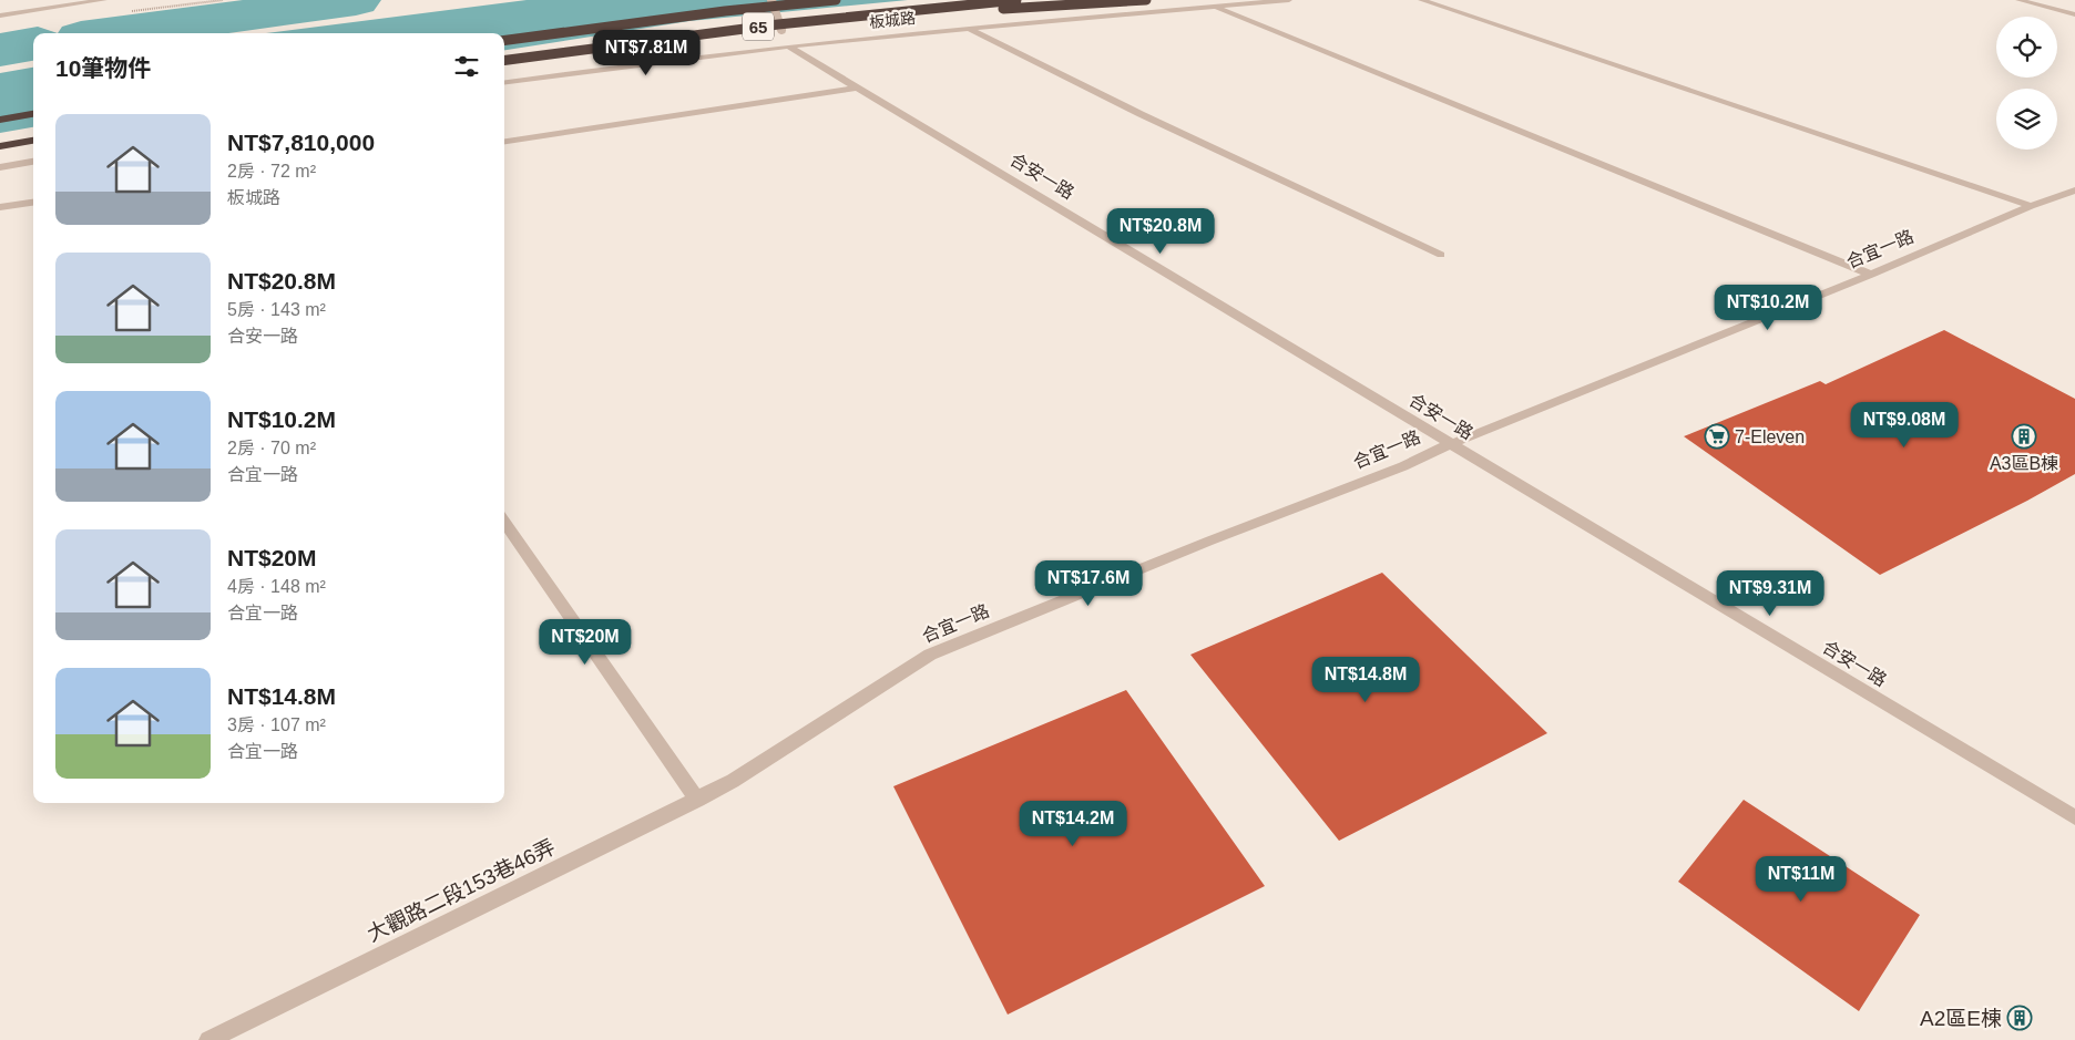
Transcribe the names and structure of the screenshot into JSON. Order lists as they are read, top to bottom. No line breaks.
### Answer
{"streets":{"highway":["65"],"street":["板城路","合安一路","合宜一路","大觀路二段153巷46弄"]},"crossings":[["板城路","合安一路"],["合安一路","合宜一路"],["合宜一路","大觀路二段153巷46弄"]],"places":{"supermarket":["7-Eleven"],"building":["A3區B棟","A2區E棟"]},"page":{"price":["NT$7.81M","NT$20.8M","NT$10.2M","NT$9.08M","NT$17.6M","NT$9.31M","NT$20M","NT$14.8M","NT$14.2M","NT$11M"],"heading":"10筆物件","list":[{"name":"NT$7,810,000","note":"2房 · 72 m² · 板城路"},{"name":"NT$20.8M","note":"5房 · 143 m² · 合安一路"},{"name":"NT$10.2M","note":"2房 · 70 m² · 合宜一路"},{"name":"NT$20M","note":"4房 · 148 m² · 合宜一路"},{"name":"NT$14.8M","note":"3房 · 107 m² · 合宜一路"}]}}
